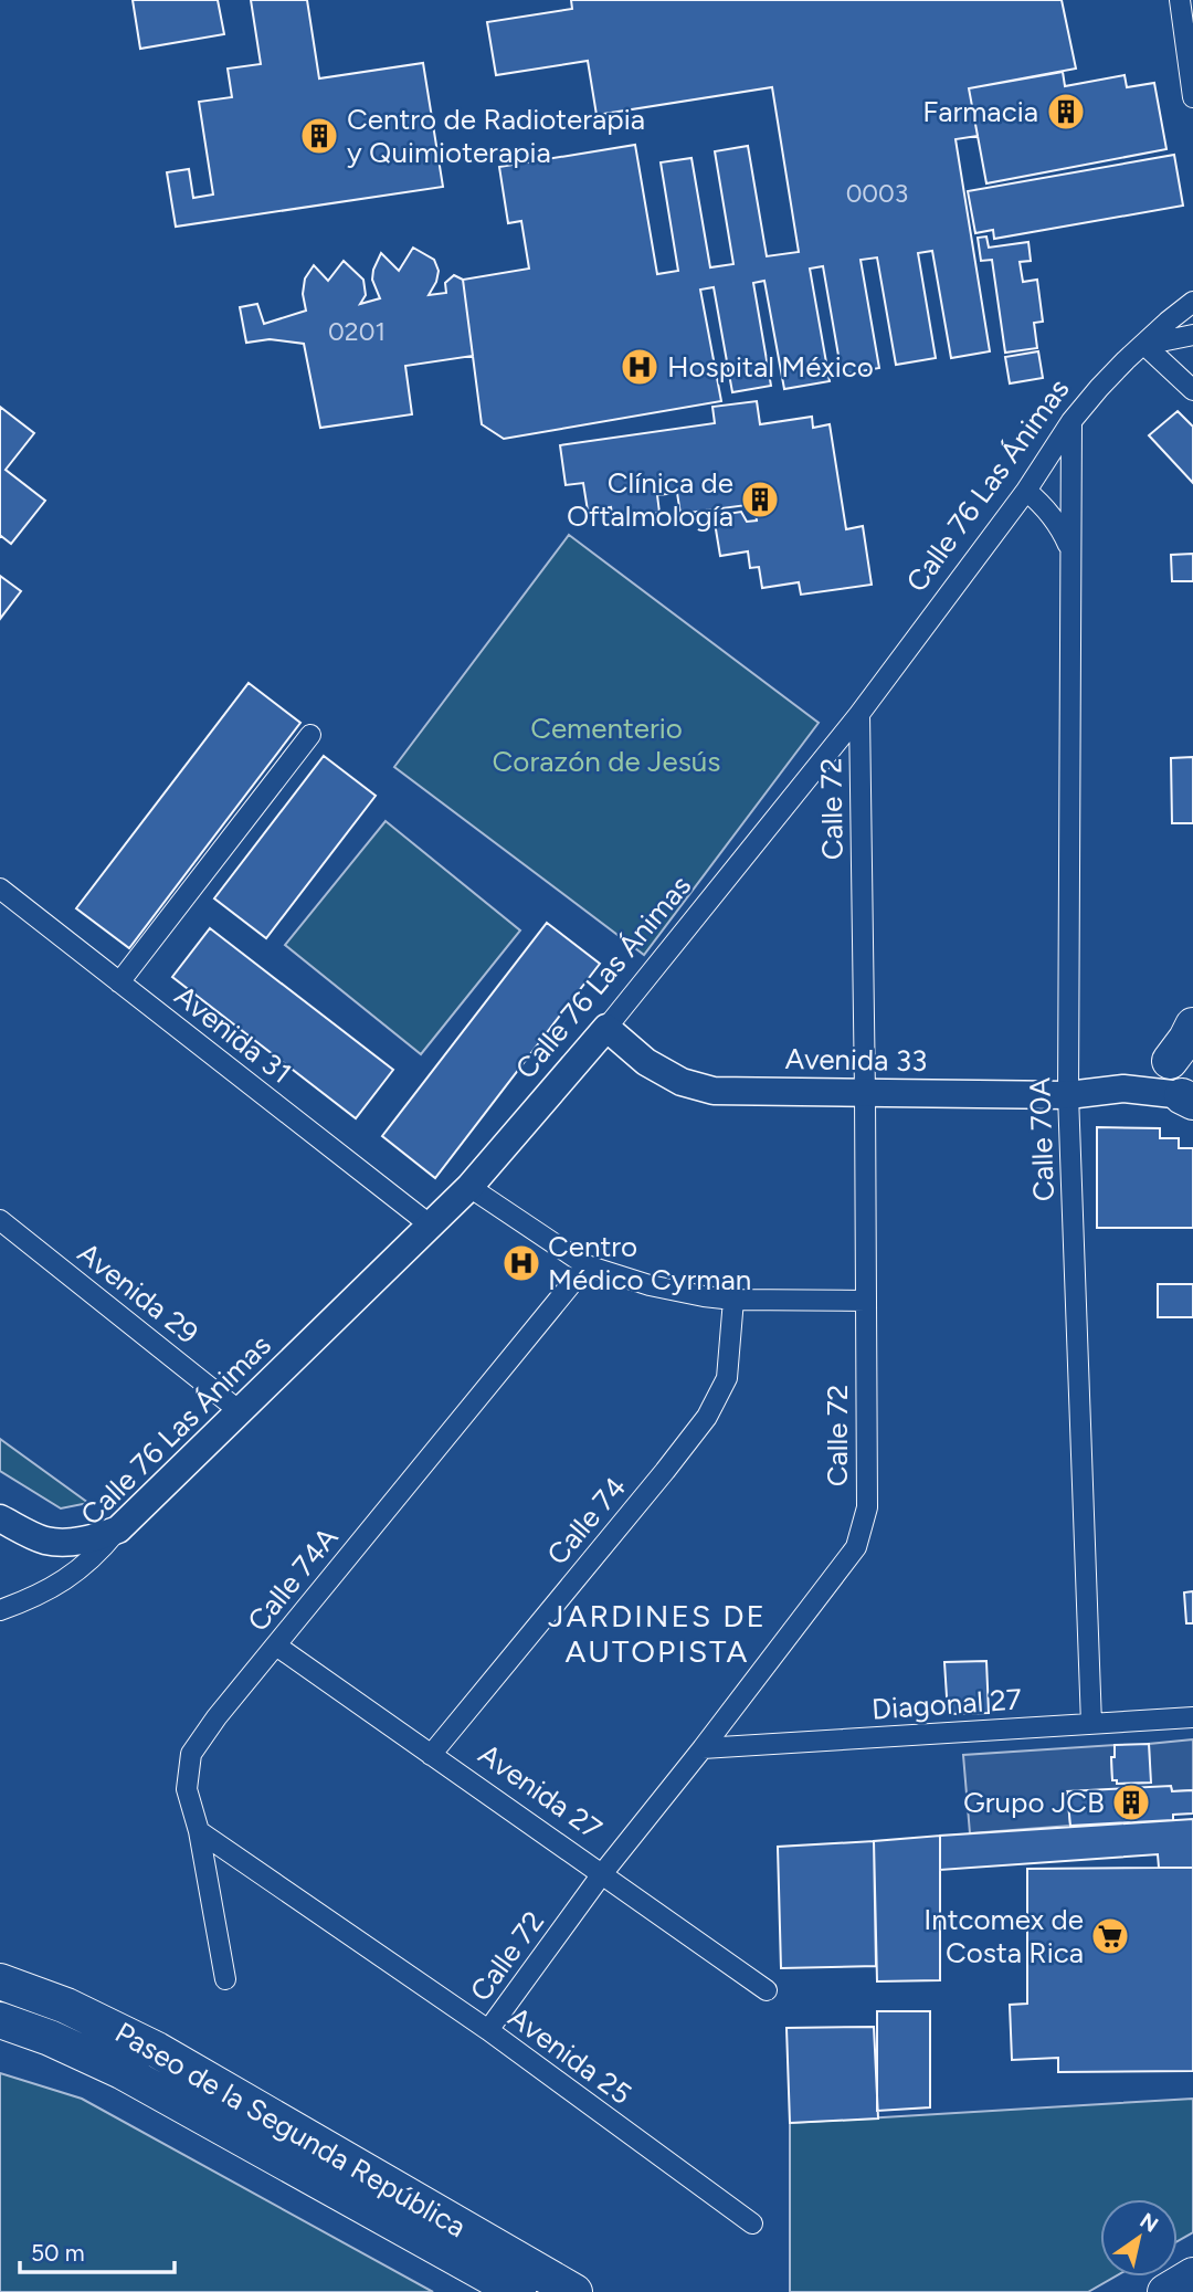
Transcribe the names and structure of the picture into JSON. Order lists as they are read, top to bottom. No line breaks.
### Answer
{"streets":{"highway":["Paseo de la Segunda República"],"street":["Calle 76 Las Ánimas","Calle 72","Avenida 31","Avenida 33","Calle 70A","Avenida 29","Calle 74","Calle 74A","Diagonal 27","Avenida 27","Avenida 25"]},"crossings":[["Calle 76 Las Ánimas","Calle 72"],["Calle 76 Las Ánimas","Avenida 31"],["Calle 76 Las Ánimas","Avenida 33"],["Calle 76 Las Ánimas","Calle 70A"],["Calle 76 Las Ánimas","Avenida 29"],["Calle 72","Avenida 33"],["Calle 72","Diagonal 27"],["Calle 72","Avenida 27"],["Calle 72","Avenida 25"],["Avenida 33","Calle 70A"],["Calle 70A","Diagonal 27"],["Calle 74","Avenida 27"],["Calle 74A","Avenida 27"],["Calle 74A","Avenida 25"]],"districts":["JARDINES DE AUTOPISTA"],"parks":["Cementerio Corazón de Jesús"],"places":{"building":["Farmacia","Centro de Radioterapia y Quimioterapia","Clínica de Oftalmología","Grupo JCB"],"hospital":["Hospital México","Centro Médico Cyrman"],"supermarket":["Intcomex de Costa Rica"]},"house_numbers":["0003","0201"],"scale_bar":"50 m","north":"top right"}
